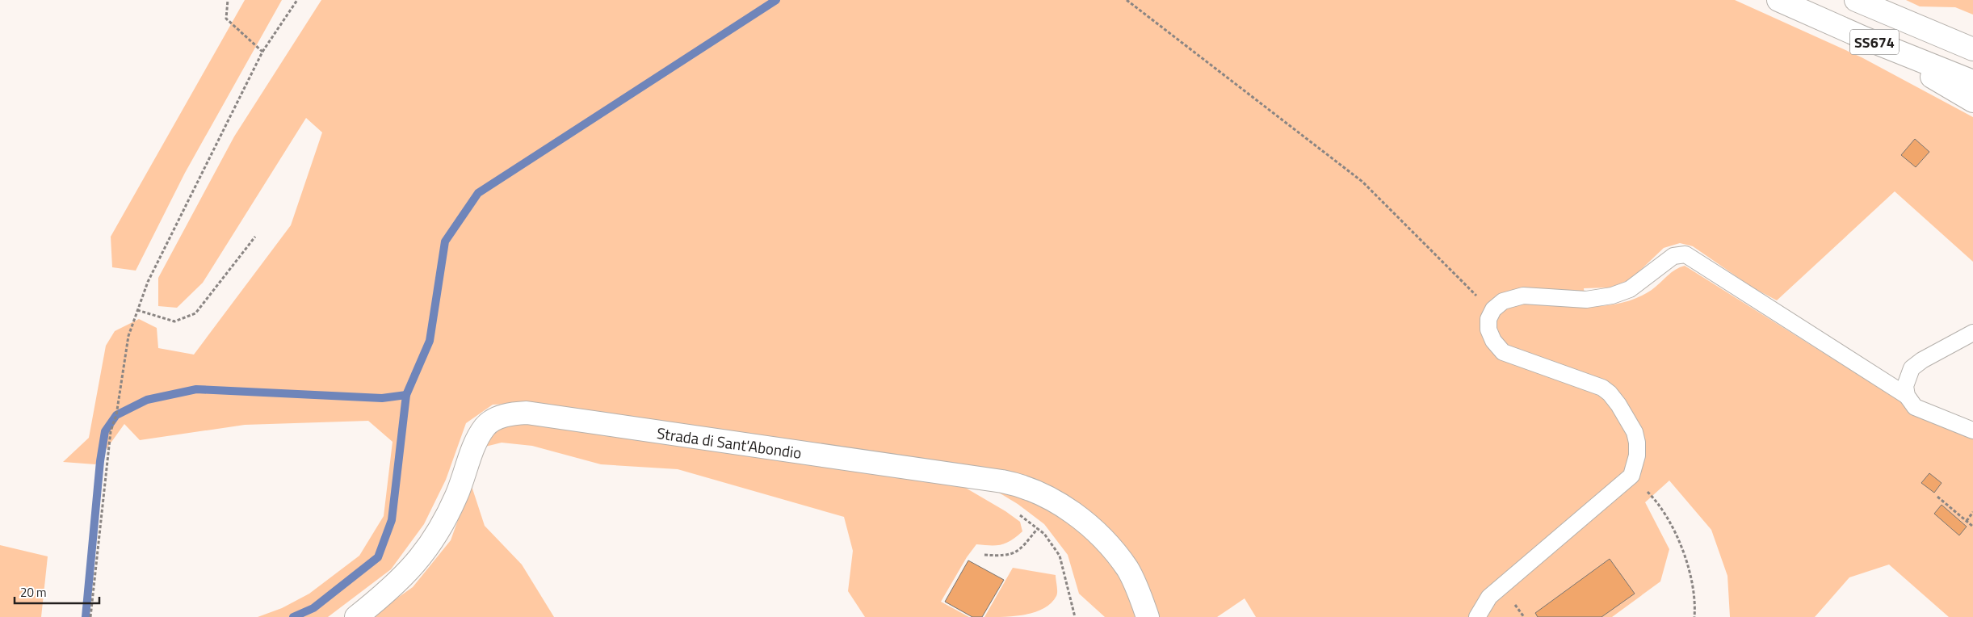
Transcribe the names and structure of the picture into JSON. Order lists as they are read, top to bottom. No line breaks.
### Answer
{"streets":{"main road":["SS674","Strada di Sant'Abondio"]},"scale_bar":"20 m"}
